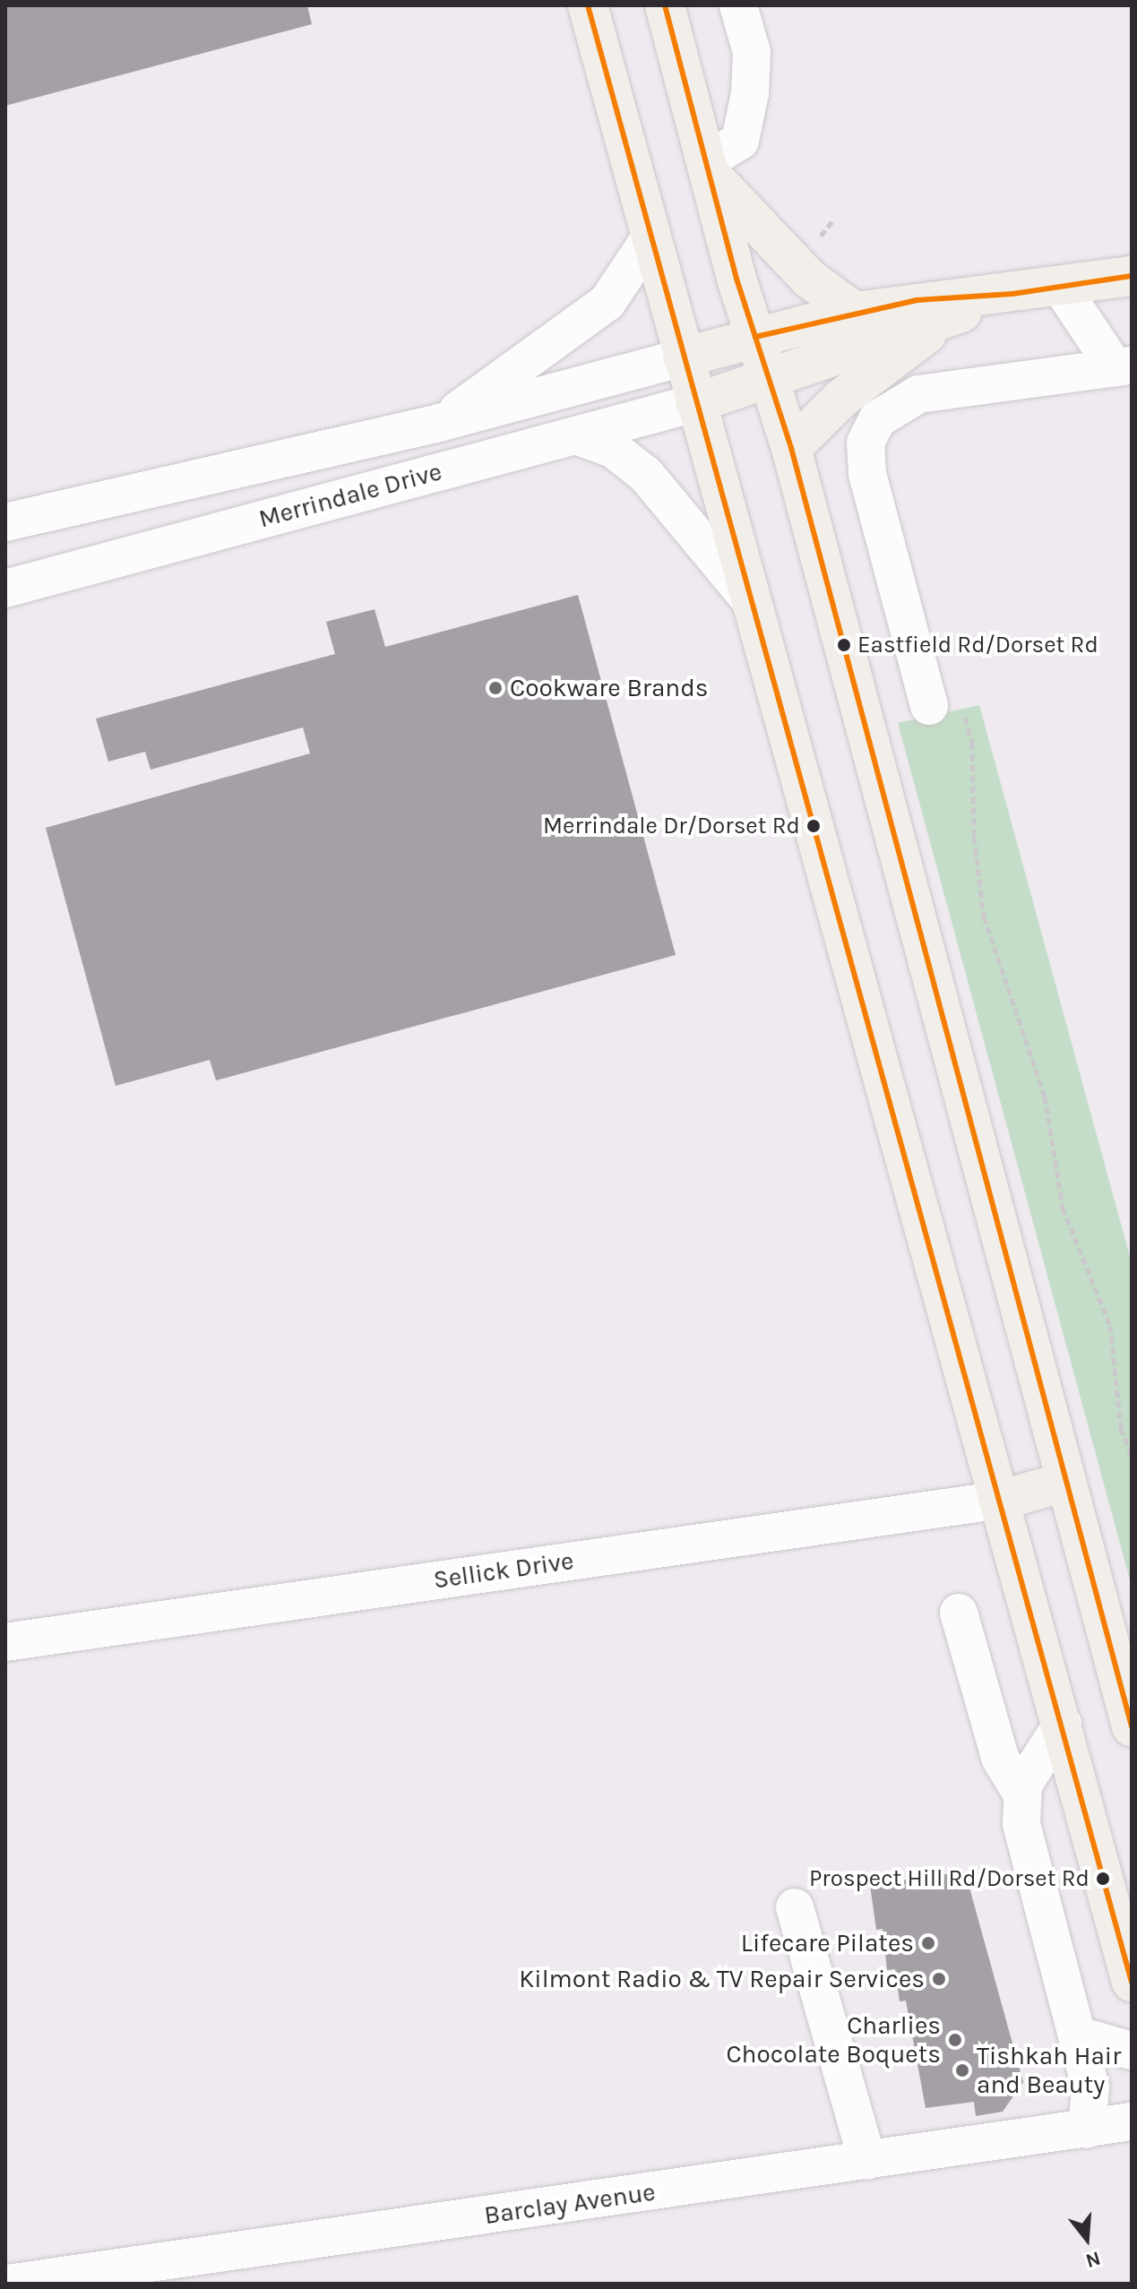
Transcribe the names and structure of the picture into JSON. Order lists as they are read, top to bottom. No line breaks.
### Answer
{"streets":{"street":["Merrindale Drive","Sellick Drive","Barclay Avenue"]},"places":["Eastfield Rd/Dorset Rd","Cookware Brands","Merrindale Dr/Dorset Rd","Prospect Hill Rd/Dorset Rd","Lifecare Pilates","Kilmont Radio & TV Repair Services","Charlies Chocolate Boquets","Tishkah Hair and Beauty"],"north":"bottom"}
